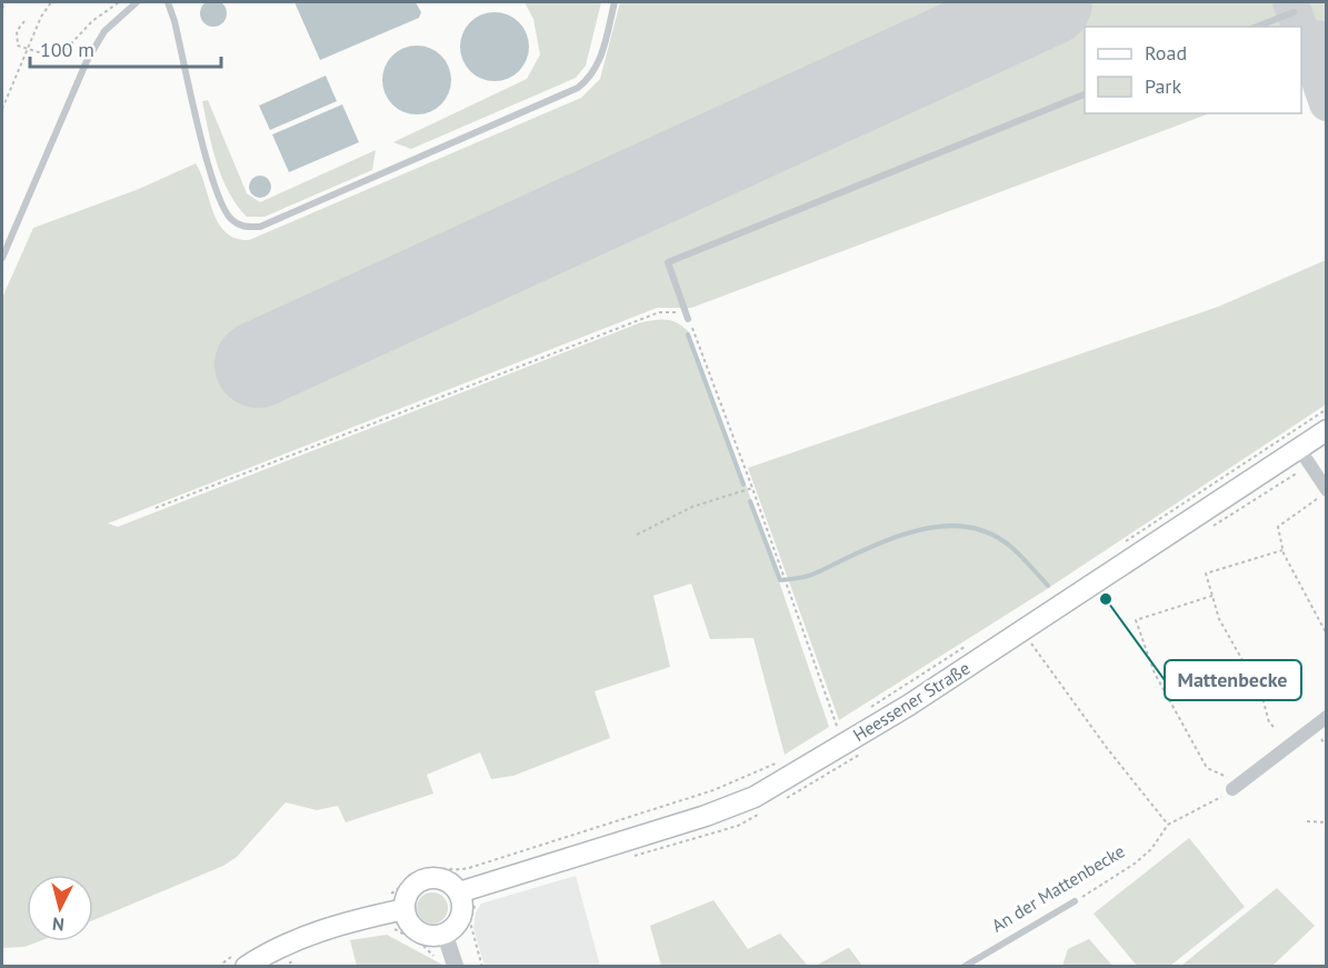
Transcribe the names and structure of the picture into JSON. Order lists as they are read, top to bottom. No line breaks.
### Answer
{"streets":{"main road":["Heessener Straße"],"lane":["An der Mattenbecke"]},"places":["Mattenbecke"],"legend":["Road","Park"],"scale_bar":"100 m","north":"bottom"}
